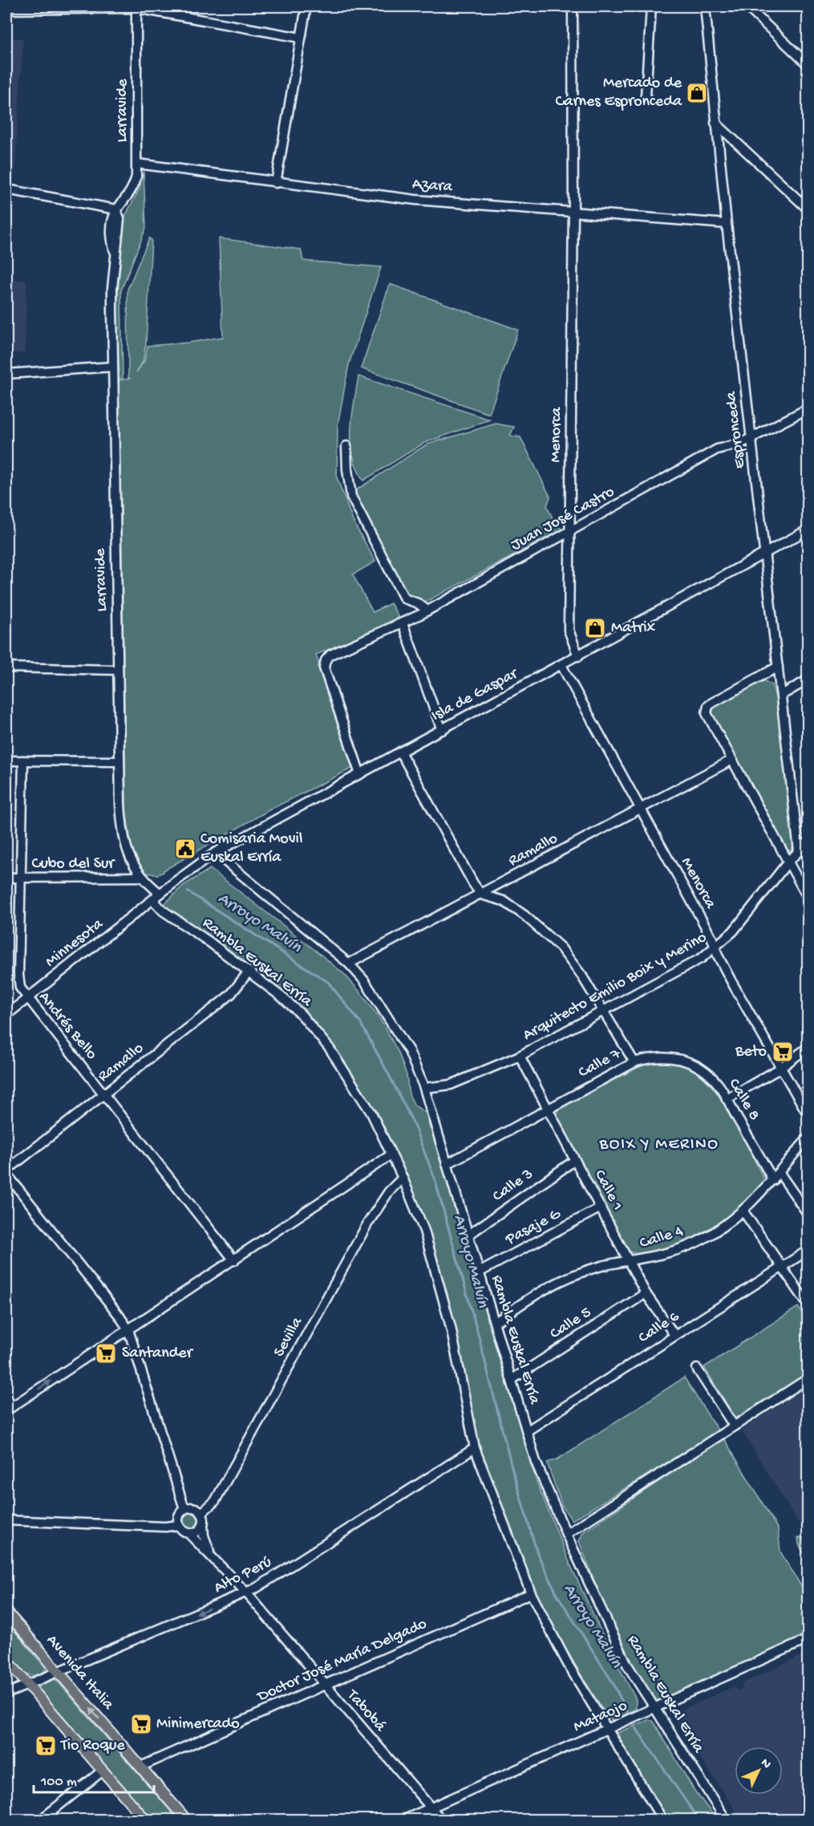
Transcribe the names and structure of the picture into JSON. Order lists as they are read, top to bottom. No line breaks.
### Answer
{"streets":{"main road":["Avenida Italia"],"street":["Larravide","Azara","Espronceda","Menorca","Juan José Castro","Isla de Gaspar","Ramallo","Cubo del Sur","Minnesota","Rambla Euskal Erría","Arquitecto Emilio Boix y Merino","Andrés Bello","Calle 7","Calle 8","Calle 3","Calle 1","Pasaje G","Calle 4","Calle 5","Calle 6","Sevilla","Alto Perú","Doctor José María Delgado","Tabobá","Mataojo"]},"crossings":[["Larravide","Azara"],["Larravide","Isla de Gaspar"],["Larravide","Cubo del Sur"],["Larravide","Minnesota"],["Larravide","Rambla Euskal Erría"],["Azara","Espronceda"],["Azara","Menorca"],["Espronceda","Juan José Castro"],["Espronceda","Isla de Gaspar"],["Espronceda","Arquitecto Emilio Boix y Merino"],["Menorca","Juan José Castro"],["Menorca","Isla de Gaspar"],["Menorca","Ramallo"],["Menorca","Arquitecto Emilio Boix y Merino"],["Juan José Castro","Isla de Gaspar"],["Isla de Gaspar","Minnesota"],["Isla de Gaspar","Rambla Euskal Erría"],["Ramallo","Rambla Euskal Erría"],["Ramallo","Andrés Bello"],["Cubo del Sur","Andrés Bello"],["Minnesota","Rambla Euskal Erría"],["Minnesota","Andrés Bello"],["Rambla Euskal Erría","Arquitecto Emilio Boix y Merino"],["Rambla Euskal Erría","Calle 7"],["Rambla Euskal Erría","Calle 3"],["Rambla Euskal Erría","Pasaje G"],["Rambla Euskal Erría","Calle 4"],["Rambla Euskal Erría","Calle 5"],["Rambla Euskal Erría","Calle 6"],["Rambla Euskal Erría","Sevilla"],["Rambla Euskal Erría","Alto Perú"],["Rambla Euskal Erría","Doctor José María Delgado"],["Rambla Euskal Erría","Mataojo"],["Arquitecto Emilio Boix y Merino","Calle 1"],["Calle 7","Calle 8"],["Calle 7","Calle 1"],["Calle 8","Calle 4"],["Calle 3","Calle 1"],["Calle 1","Pasaje G"],["Calle 1","Calle 4"],["Calle 1","Calle 5"],["Calle 1","Calle 6"],["Sevilla","Tabobá"],["Alto Perú","Avenida Italia"],["Alto Perú","Tabobá"],["Doctor José María Delgado","Avenida Italia"],["Doctor José María Delgado","Tabobá"],["Tabobá","Mataojo"]],"one_way":["Alto Perú"],"districts":["BOIX Y MERINO"],"water":["Arroyo Malvín"],"places":{"shop":["Mercado de Carnes Espronceda","Matrix"],"public building":["Comisaria Movil Euskal Erría"],"supermarket":["Beto","Santander","Minimercado","Tio Roque"]},"scale_bar":"100 m","north":"top right"}
